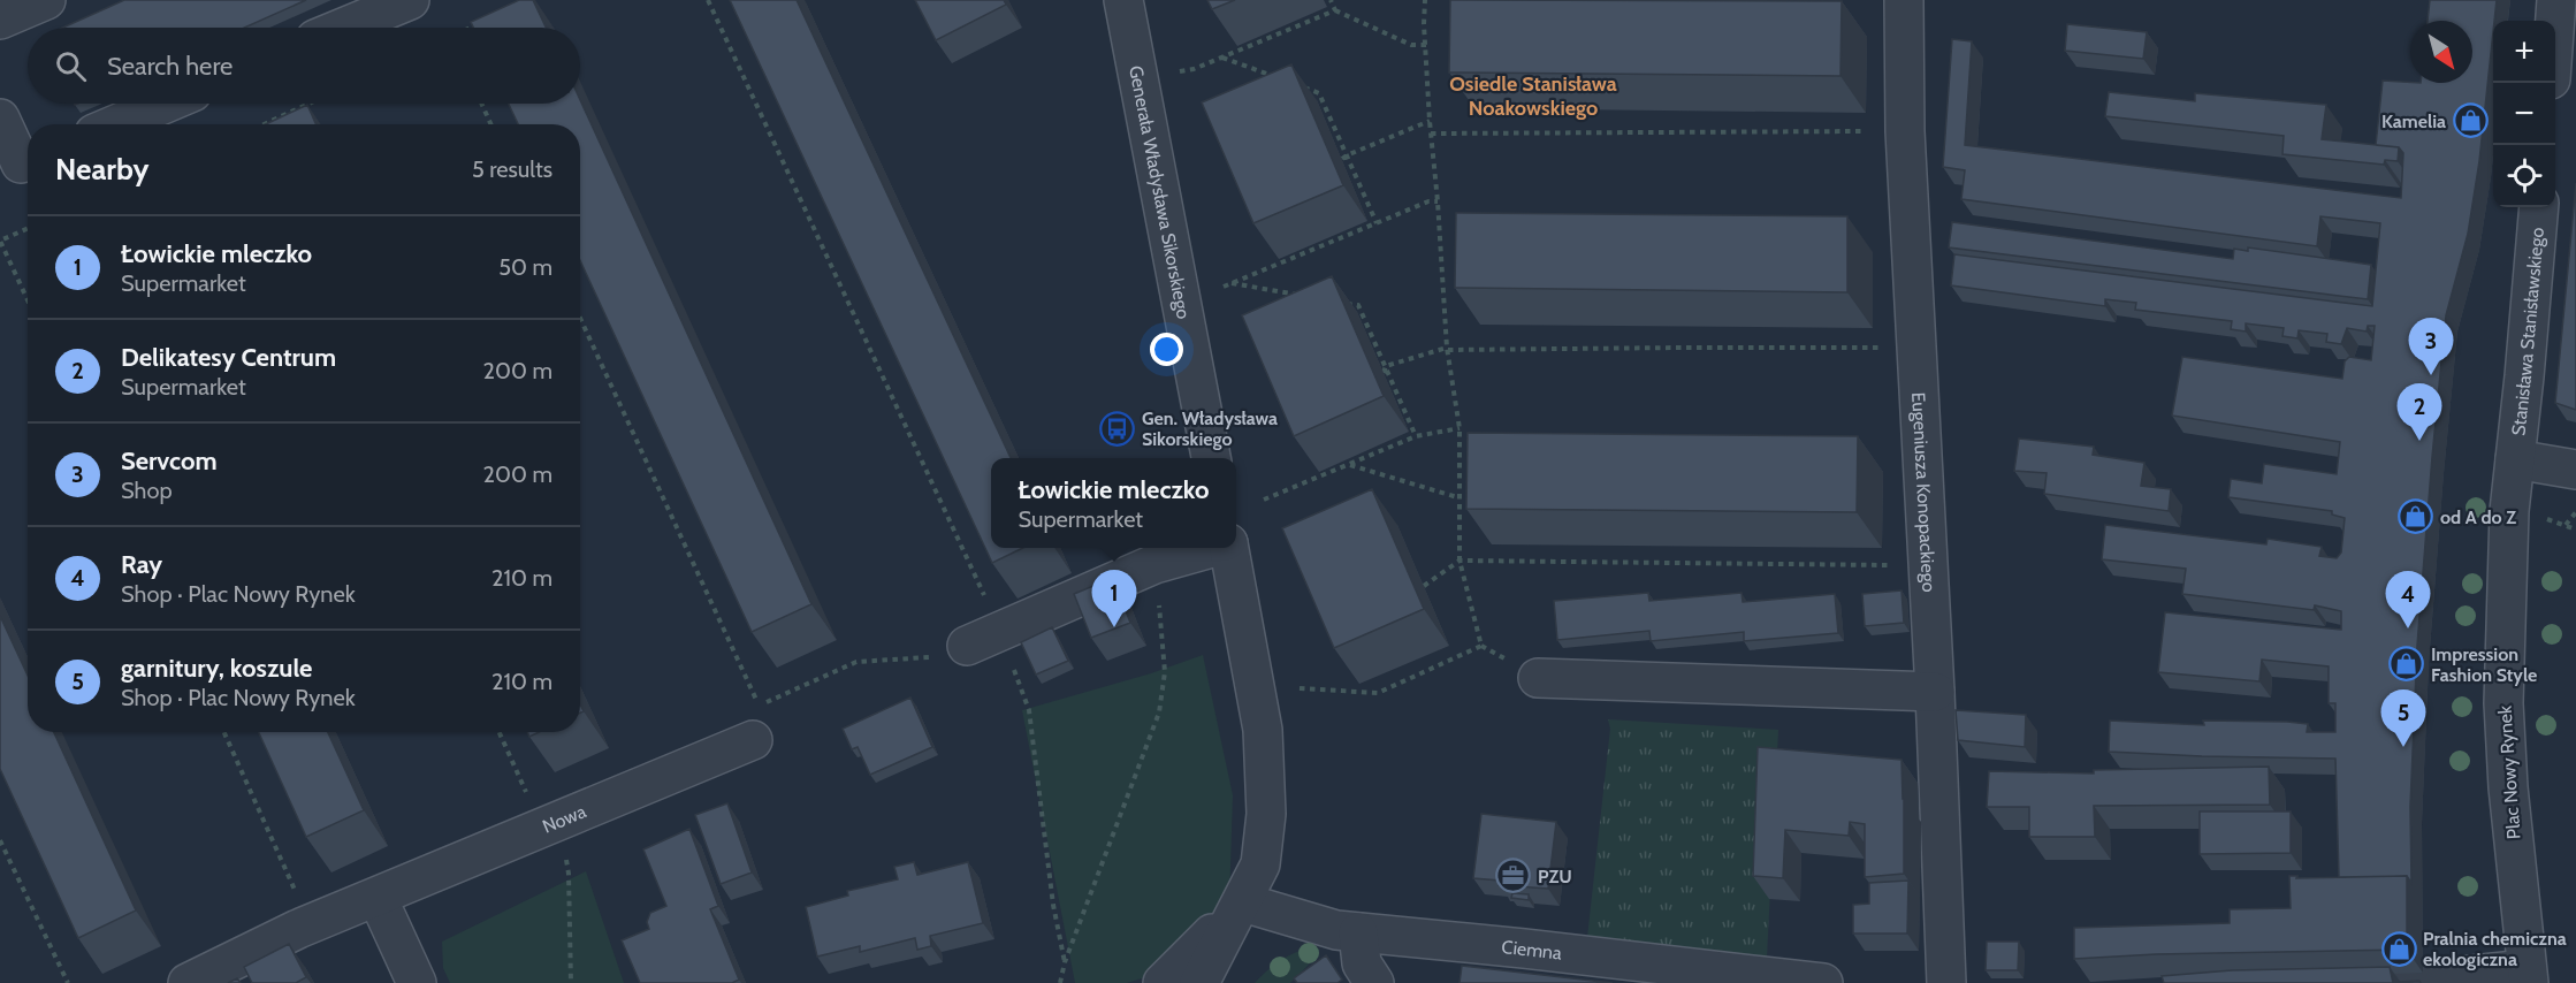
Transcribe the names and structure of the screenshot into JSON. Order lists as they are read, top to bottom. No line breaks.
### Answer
{"streets":{"street":["Generała Władysława Sikorskiego","Stanisława Stanisławskiego","Eugeniusza Konopackiego","Plac Nowy Rynek","Nowa","Ciemna"]},"crossings":[["Stanisława Stanisławskiego","Plac Nowy Rynek"]],"districts":["Osiedle Stanisława Noakowskiego"],"places":{"shop":["Kamelia","od A do Z","Impression Fashion Style","Pralnia chemiczna ekologiczna"],"bus stop":["Gen. Władysława Sikorskiego"],"office":["PZU"]},"north":"bottom right","page":{"map_buttons":["+","−"],"search":"Search here","heading":["Nearby","5 results"],"list":[{"mark":"1","name":"Łowickie mleczko","note":"Supermarket","value":"50 m"},{"mark":"2","name":"Delikatesy Centrum","note":"Supermarket","value":"200 m"},{"mark":"3","name":"Servcom","note":"Shop","value":"200 m"},{"mark":"4","name":"Ray","note":"Shop · Plac Nowy Rynek","value":"210 m"},{"mark":"5","name":"garnitury, koszule","note":"Shop · Plac Nowy Rynek","value":"210 m"}],"pins":["3","2","1","4","5"],"popup":["Łowickie mleczko","Supermarket"]}}
